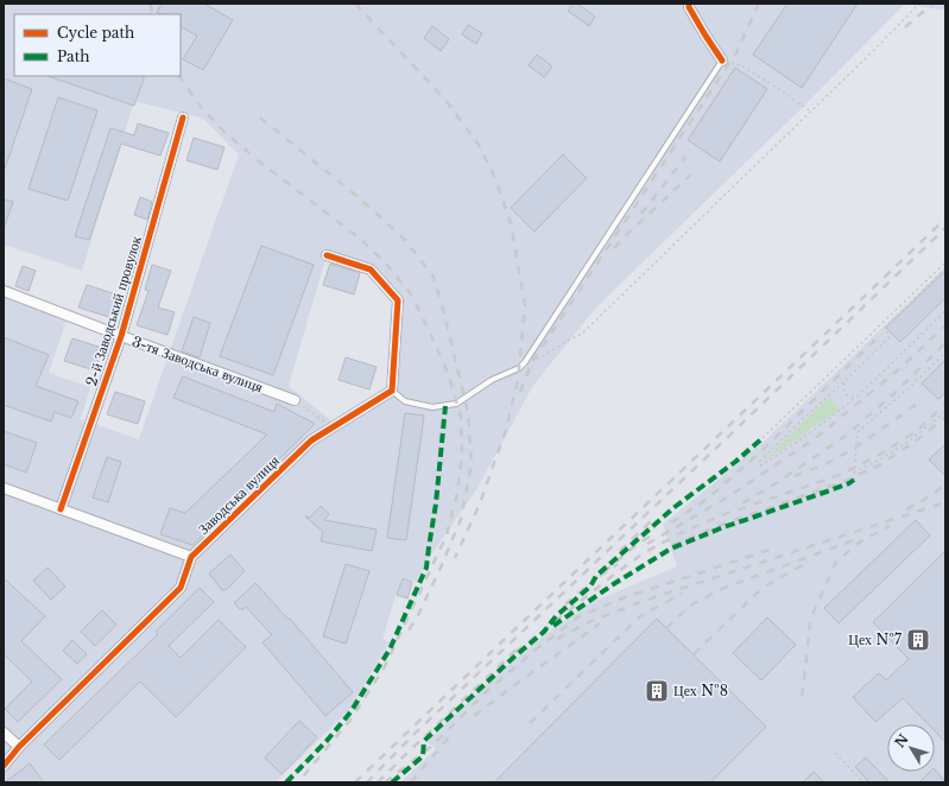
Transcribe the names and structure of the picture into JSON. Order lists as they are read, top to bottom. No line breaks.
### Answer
{"streets":{"street":["2-й Заводський провулок","3-тя Заводська вулиця","Заводська вулиця"]},"crossings":[["2-й Заводський провулок","3-тя Заводська вулиця"]],"places":{"building":["Цех №7","Цех №8"]},"legend":["Cycle path","Path"],"north":"top left"}
